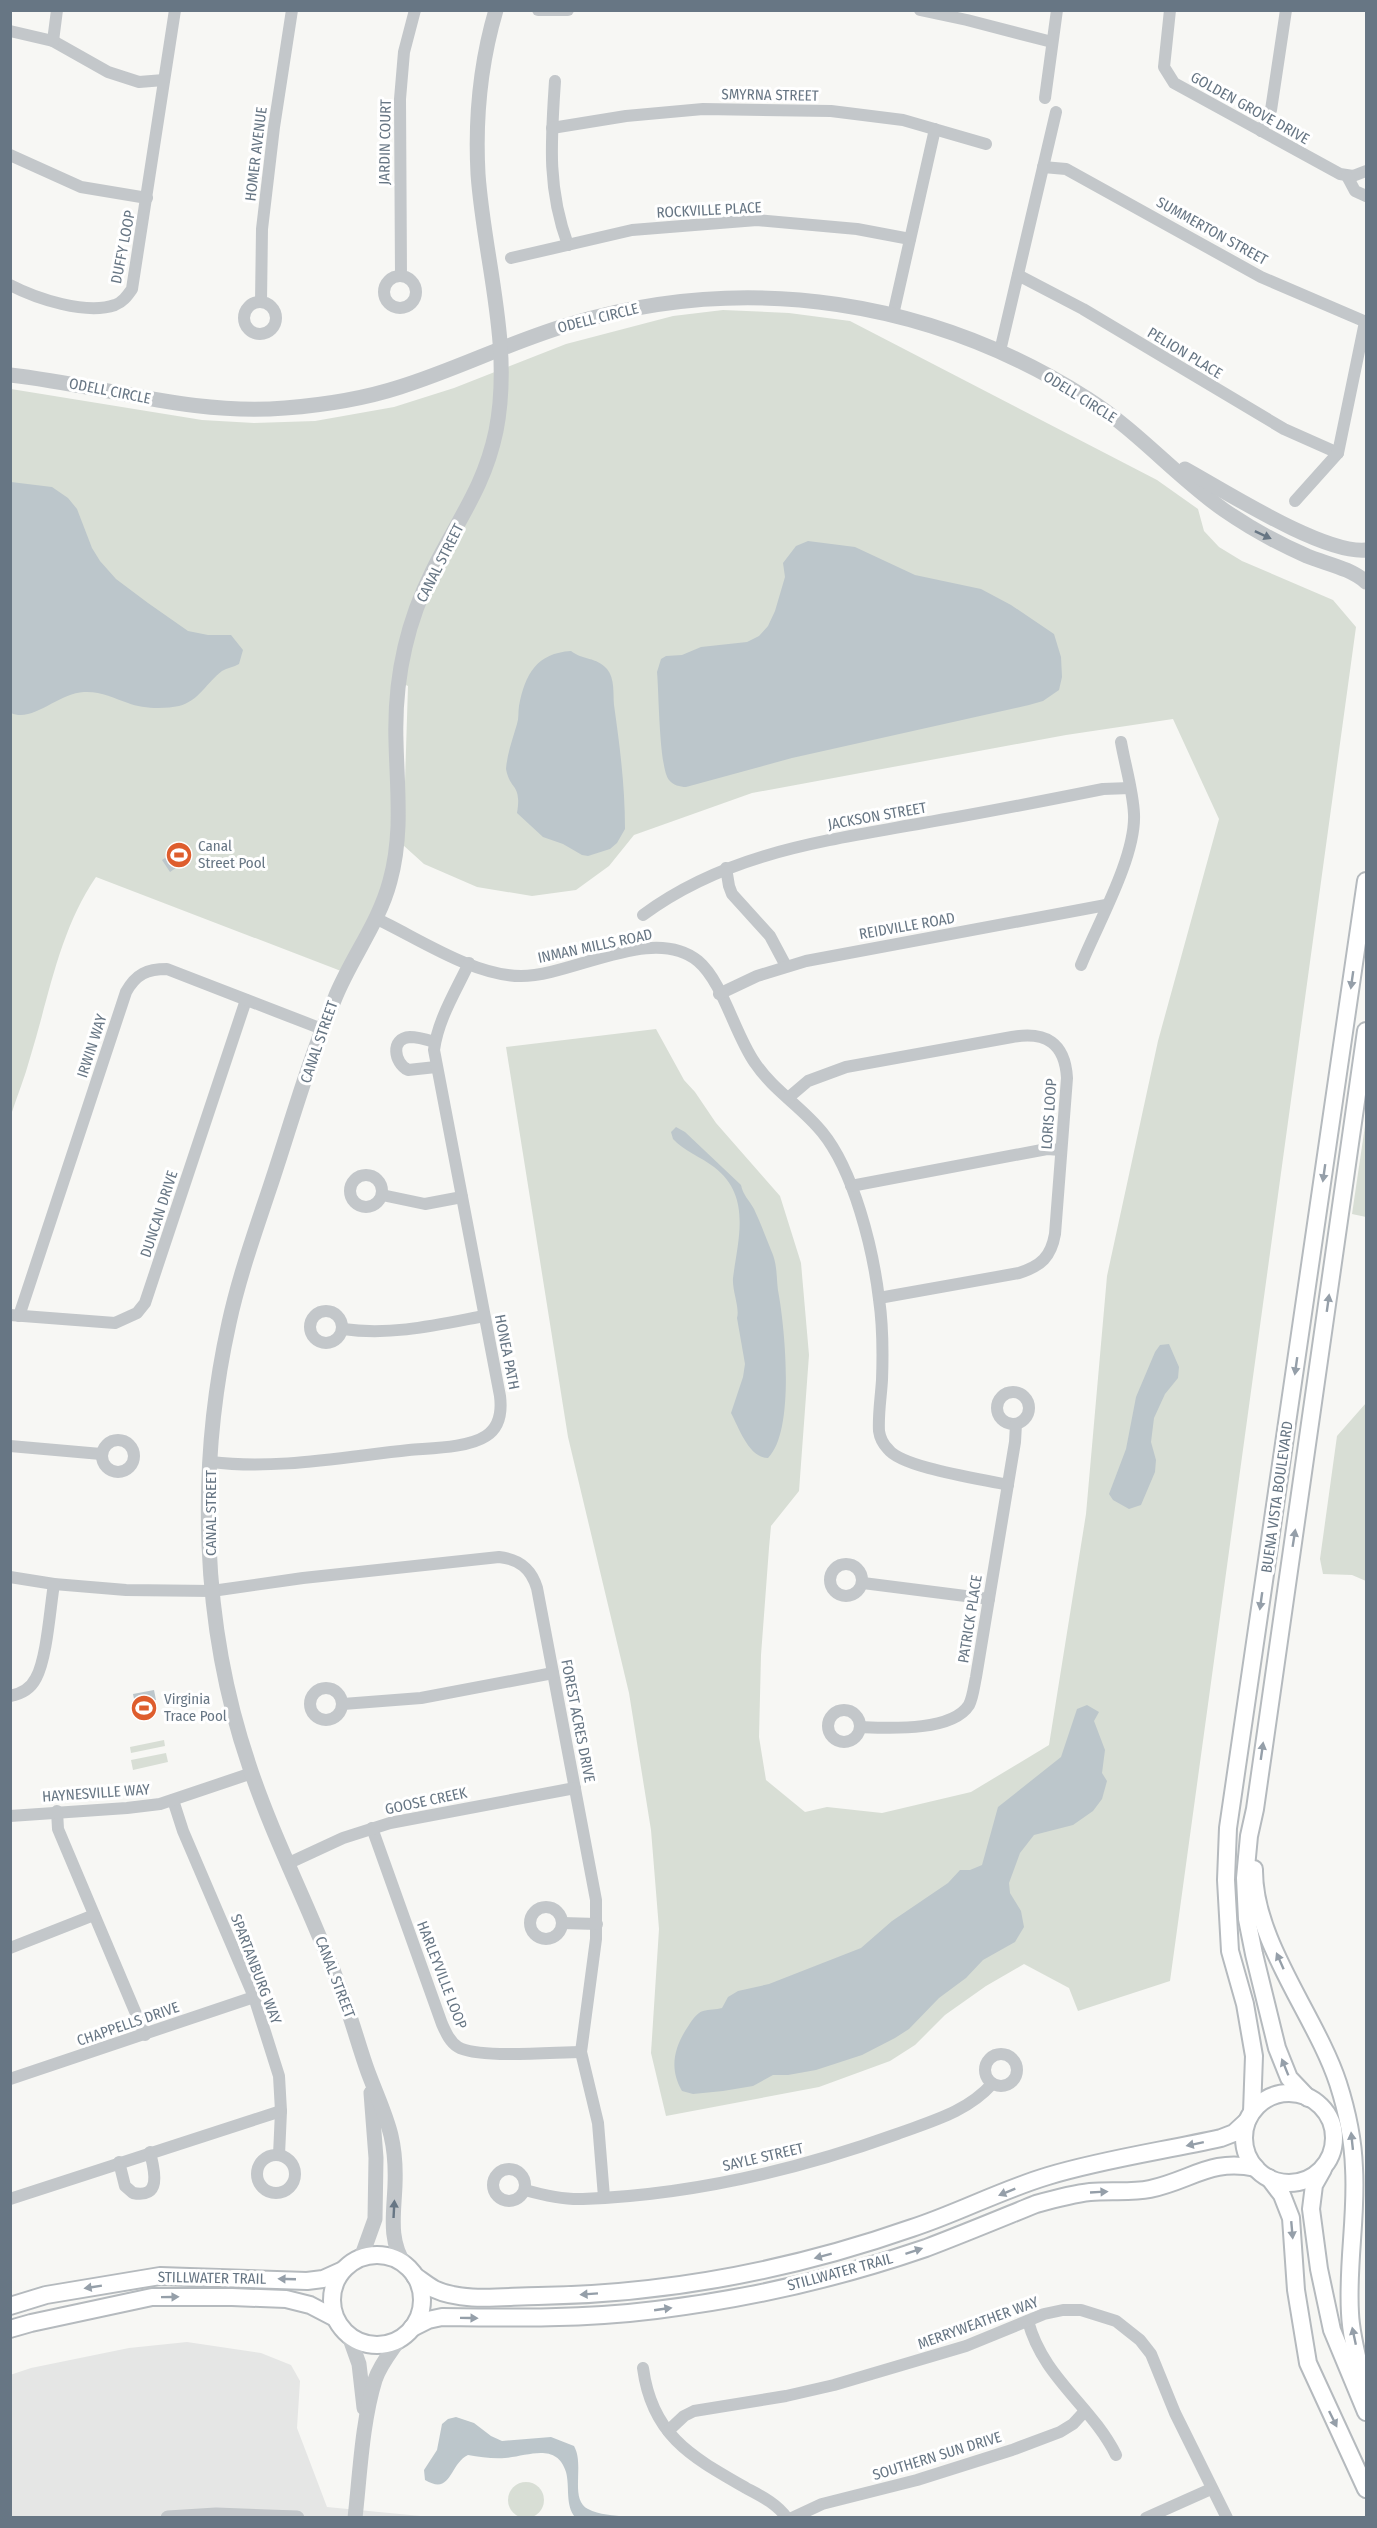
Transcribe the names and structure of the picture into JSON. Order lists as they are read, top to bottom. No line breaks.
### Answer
{"streets":{"main road":["BUENA VISTA BOULEVARD","STILLWATER TRAIL"],"street":["SMYRNA STREET","GOLDEN GROVE DRIVE","JARDIN COURT","HOMER AVENUE","ROCKVILLE PLACE","SUMMERTON STREET","DUFFY LOOP","ODELL CIRCLE","PELION PLACE","CANAL STREET","JACKSON STREET","REIDVILLE ROAD","INMAN MILLS ROAD","IRWIN WAY","LORIS LOOP","DUNCAN DRIVE","HONEA PATH","PATRICK PLACE","FOREST ACRES DRIVE","HAYNESVILLE WAY","GOOSE CREEK","SPARTANBURG WAY","HARLEYVILLE LOOP","CHAPPELLS DRIVE","SAYLE STREET","MERRYWEATHER WAY","SOUTHERN SUN DRIVE"]},"crossings":[["ODELL CIRCLE","CANAL STREET"],["CANAL STREET","INMAN MILLS ROAD"],["CANAL STREET","IRWIN WAY"],["CANAL STREET","HONEA PATH"],["CANAL STREET","FOREST ACRES DRIVE"],["CANAL STREET","HAYNESVILLE WAY"],["CANAL STREET","GOOSE CREEK"],["CANAL STREET","STILLWATER TRAIL"],["REIDVILLE ROAD","INMAN MILLS ROAD"],["INMAN MILLS ROAD","LORIS LOOP"],["INMAN MILLS ROAD","HONEA PATH"],["INMAN MILLS ROAD","PATRICK PLACE"],["IRWIN WAY","DUNCAN DRIVE"],["BUENA VISTA BOULEVARD","STILLWATER TRAIL"],["FOREST ACRES DRIVE","GOOSE CREEK"],["FOREST ACRES DRIVE","HARLEYVILLE LOOP"],["FOREST ACRES DRIVE","SAYLE STREET"],["HAYNESVILLE WAY","SPARTANBURG WAY"],["GOOSE CREEK","HARLEYVILLE LOOP"],["SPARTANBURG WAY","CHAPPELLS DRIVE"]],"places":{"sports":["Canal Street Pool","Virginia Trace Pool"]}}
